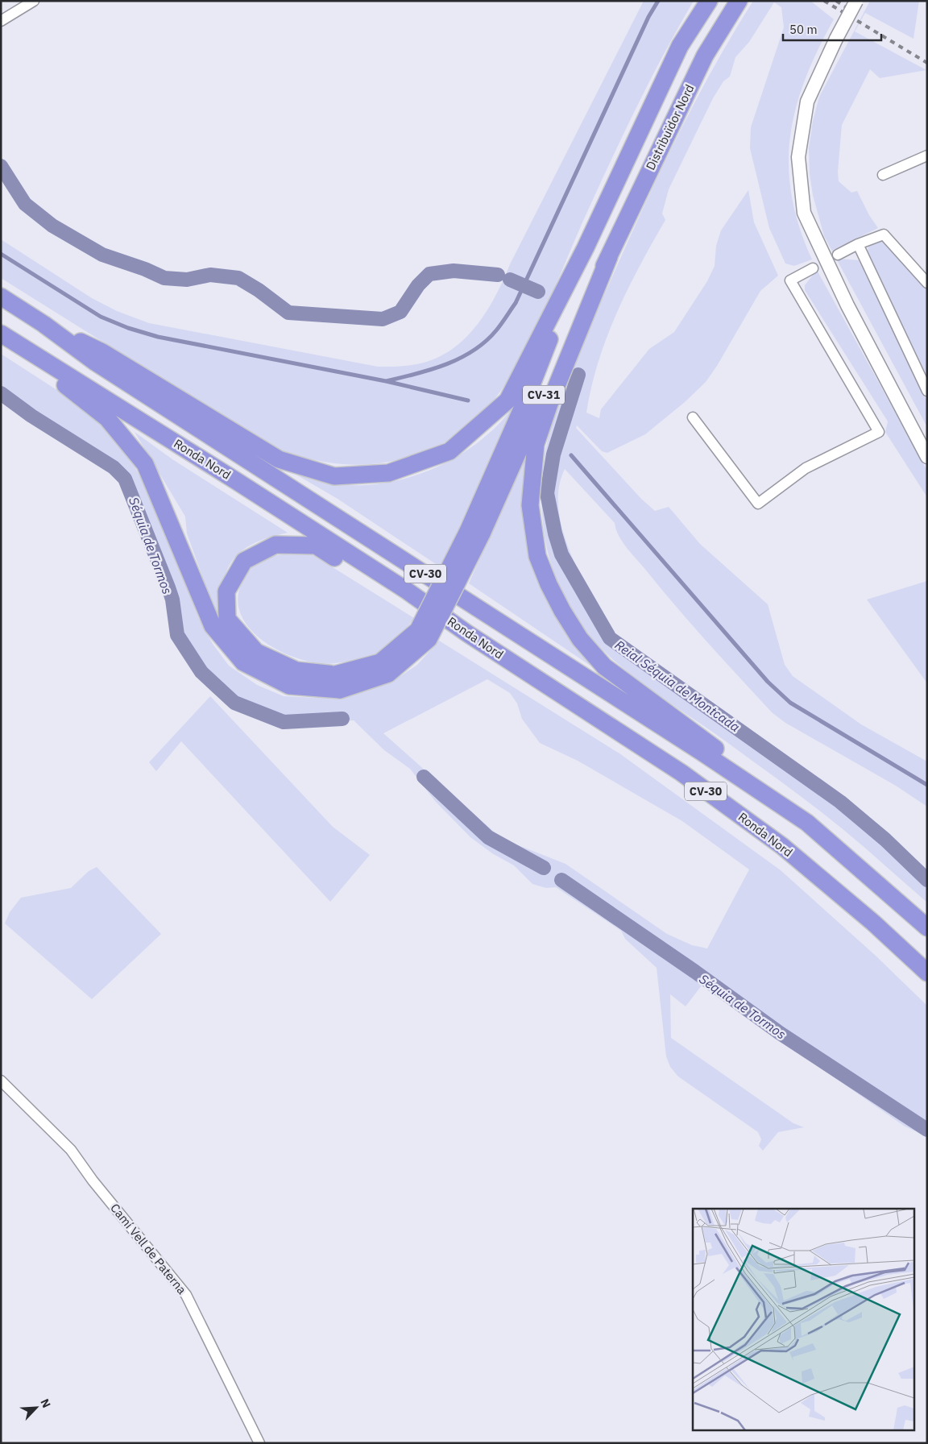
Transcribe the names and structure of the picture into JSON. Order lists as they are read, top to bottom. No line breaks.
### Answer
{"streets":{"highway":["Distribuïdor Nord","CV-31","Ronda Nord","CV-30"],"street":["Camí Vell de Paterna"]},"crossings":[["Distribuïdor Nord","CV-31"]],"water":["Séquia de Tormos","Reial Séquia de Montcada"],"scale_bar":"50 m","north":"top right"}
